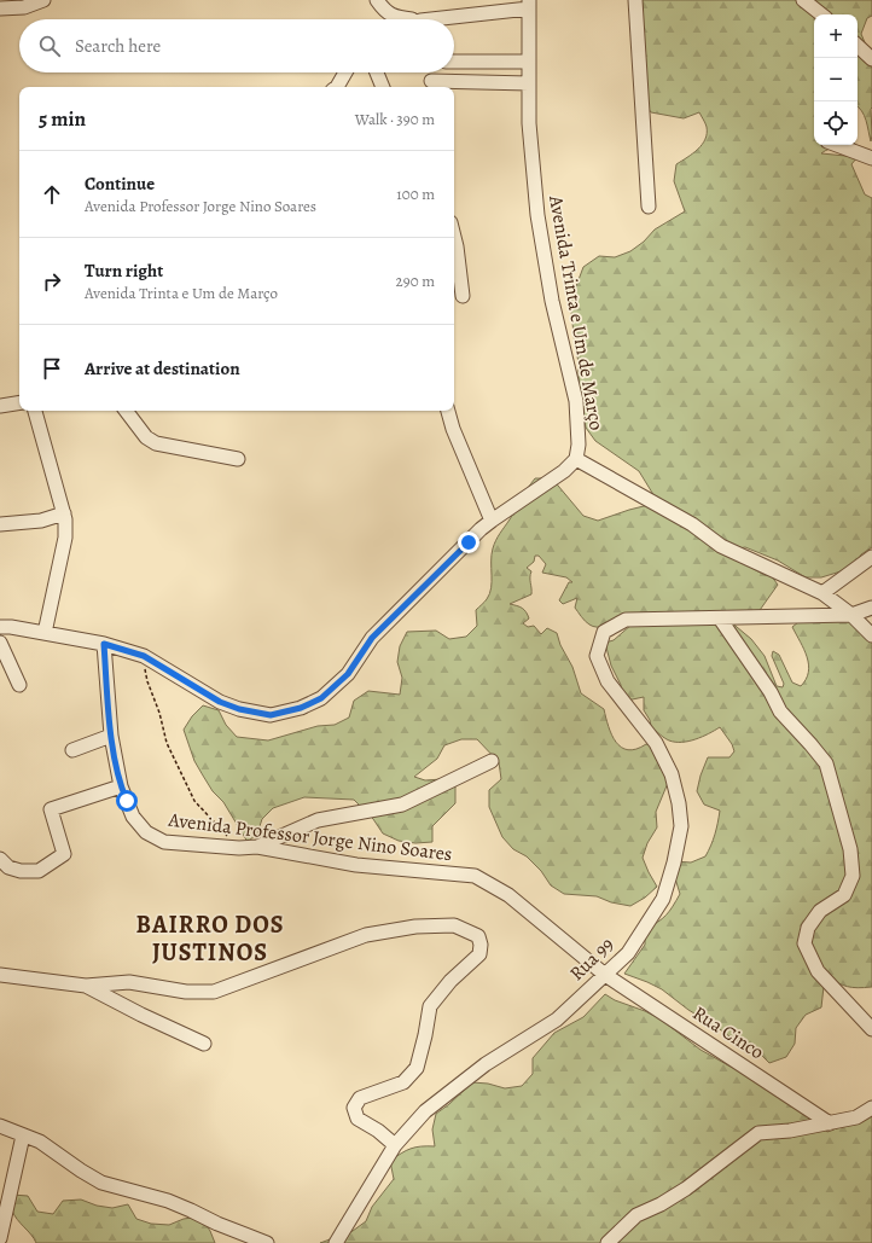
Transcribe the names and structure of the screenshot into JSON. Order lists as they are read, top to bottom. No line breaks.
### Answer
{"streets":{"street":["Avenida Trinta e Um de Março","Avenida Professor Jorge Nino Soares","Rua 99","Rua Cinco"]},"crossings":[["Avenida Trinta e Um de Março","Avenida Professor Jorge Nino Soares"],["Avenida Professor Jorge Nino Soares","Rua 99"],["Avenida Professor Jorge Nino Soares","Rua Cinco"],["Rua 99","Rua Cinco"]],"districts":["BAIRRO DOS JUSTINOS"],"page":{"map_buttons":["+","−"],"search":"Search here","heading":["5 min","Walk · 390 m"],"list":[["Continue","Avenida Professor Jorge Nino Soares","100 m"],["Turn right","Avenida Trinta e Um de Março","290 m"],"Arrive at destination"]}}
